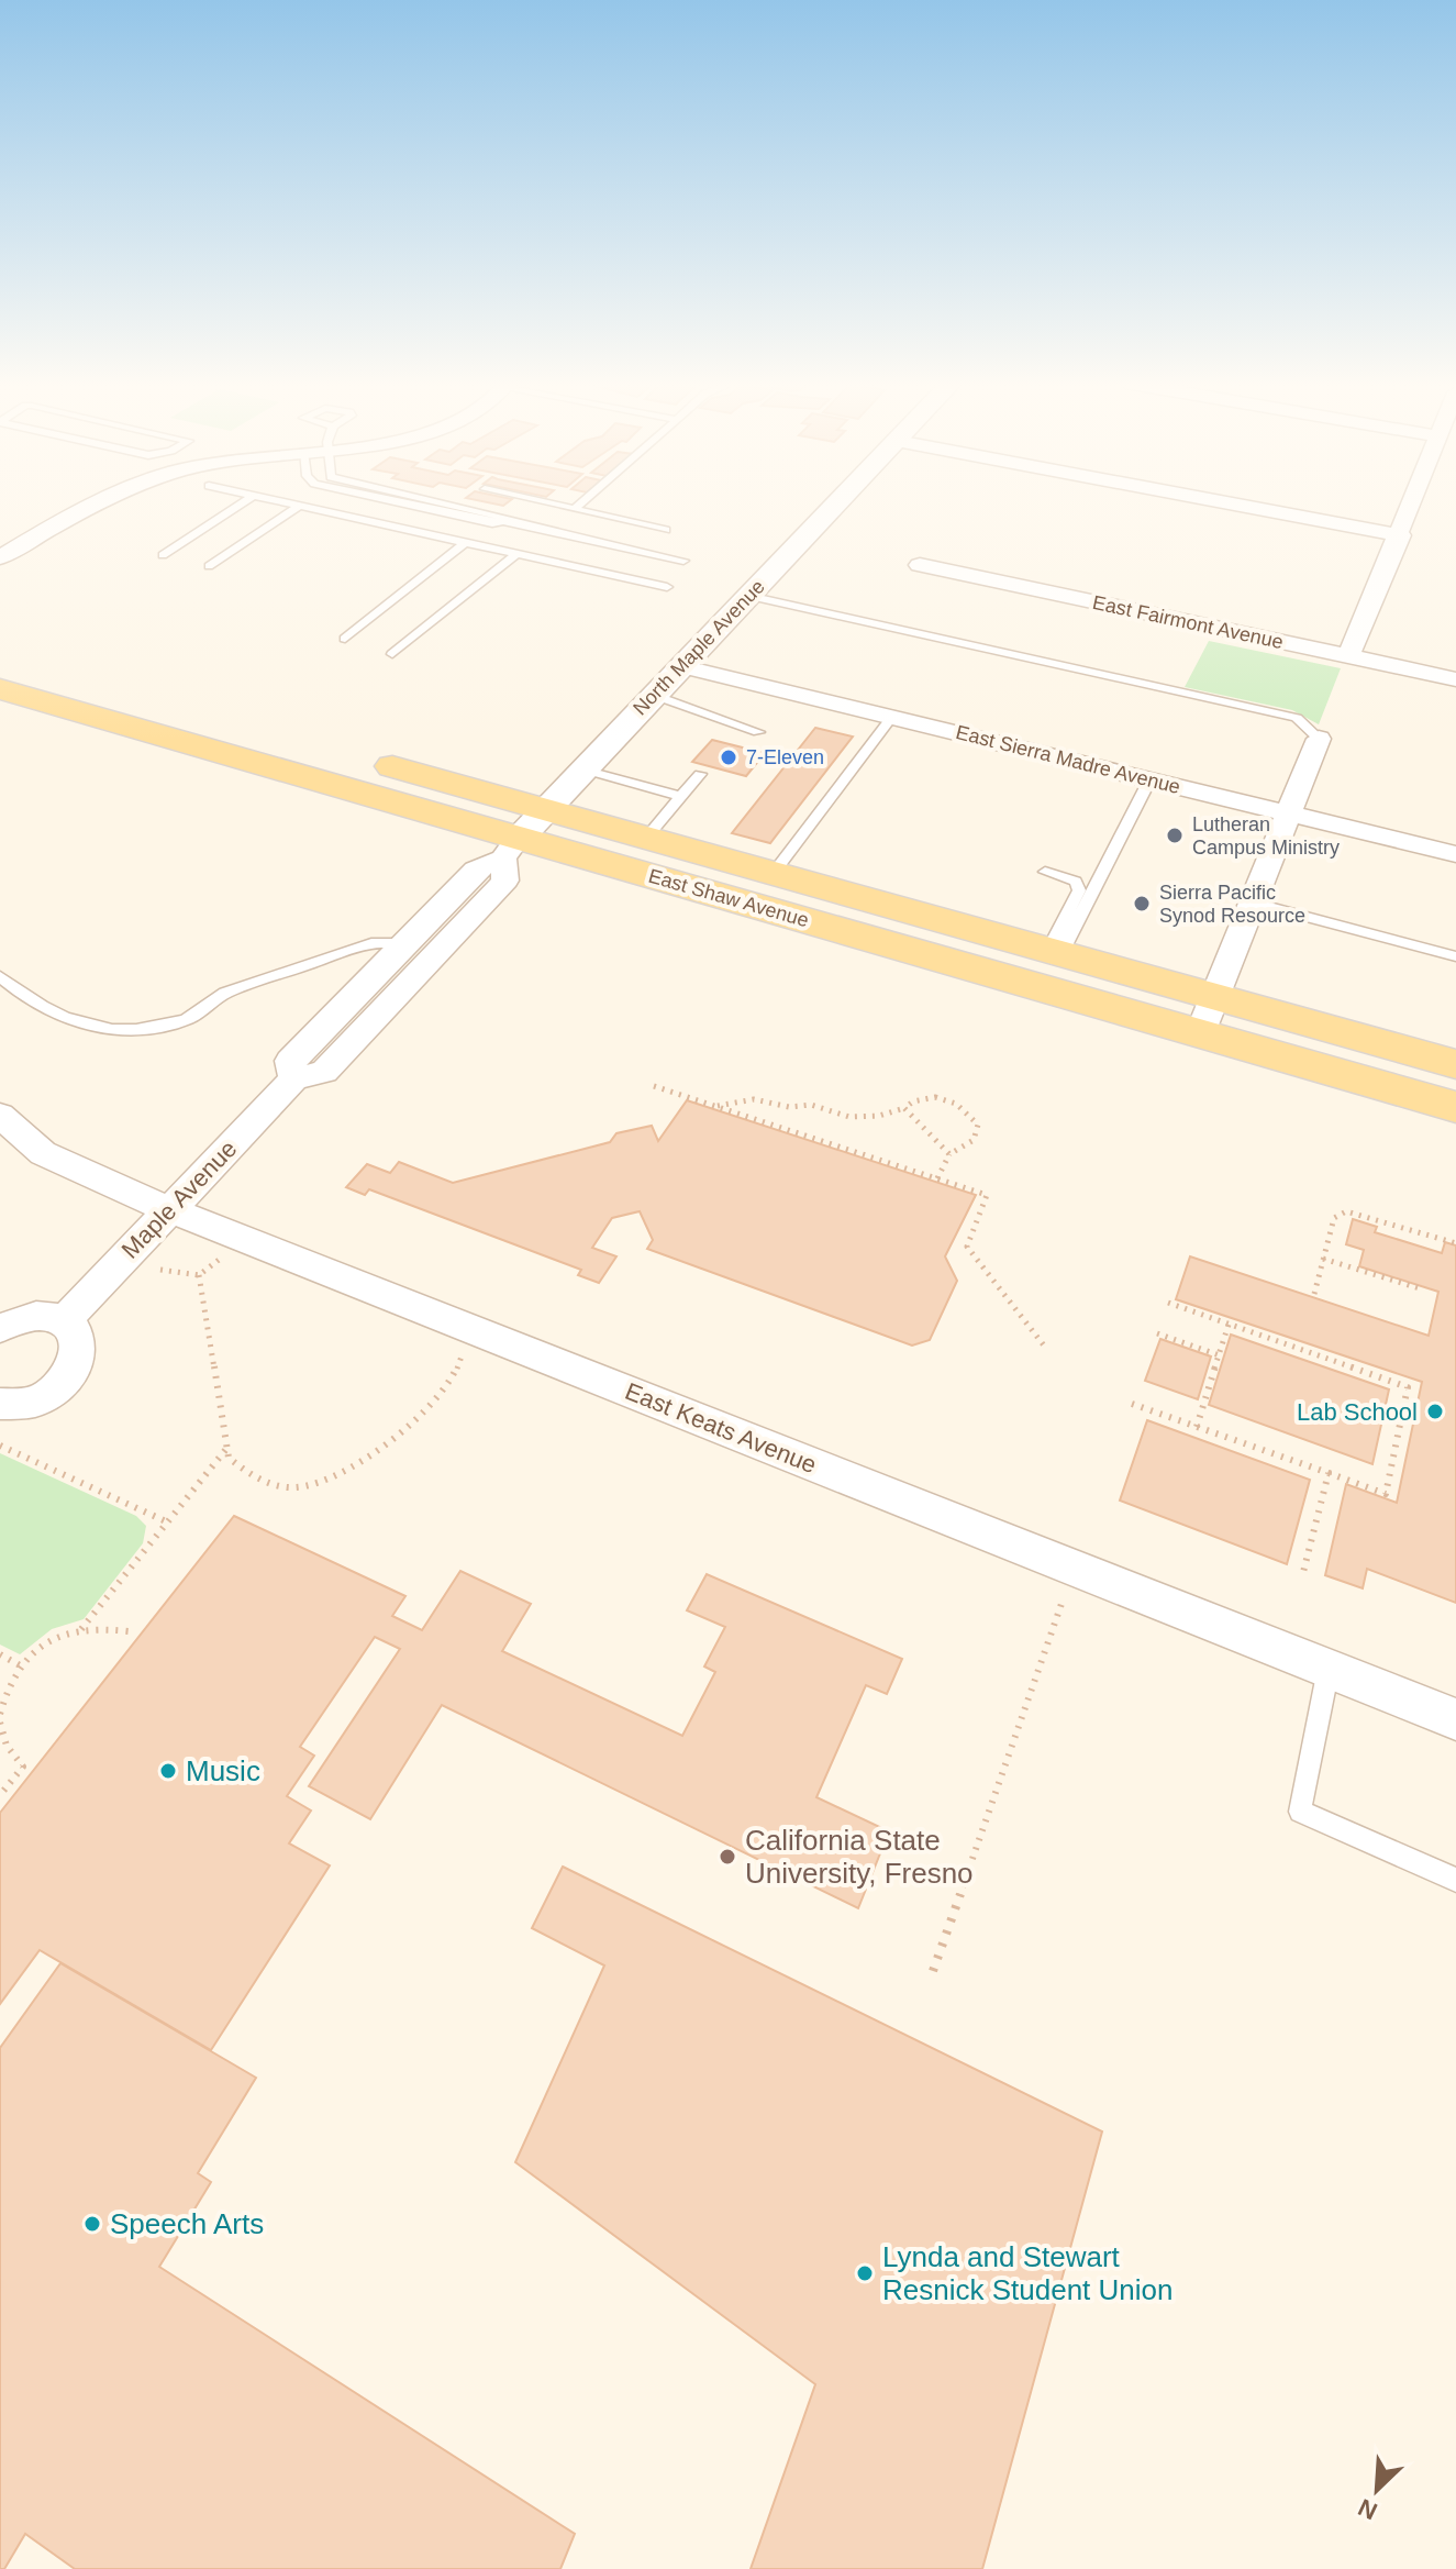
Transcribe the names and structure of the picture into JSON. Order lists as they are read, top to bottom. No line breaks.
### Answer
{"streets":{"main road":["East Shaw Avenue"],"street":["East Fairmont Avenue","North Maple Avenue","East Sierra Madre Avenue","Maple Avenue","East Keats Avenue"]},"crossings":[["North Maple Avenue","East Sierra Madre Avenue"],["North Maple Avenue","East Shaw Avenue"],["North Maple Avenue","Maple Avenue"],["East Shaw Avenue","Maple Avenue"],["Maple Avenue","East Keats Avenue"]],"places":["7-Eleven","Lutheran Campus Ministry","Sierra Pacific Synod Resource","Lab School","Music","California State University, Fresno","Speech Arts","Lynda and Stewart Resnick Student Union"],"north":"bottom left"}
